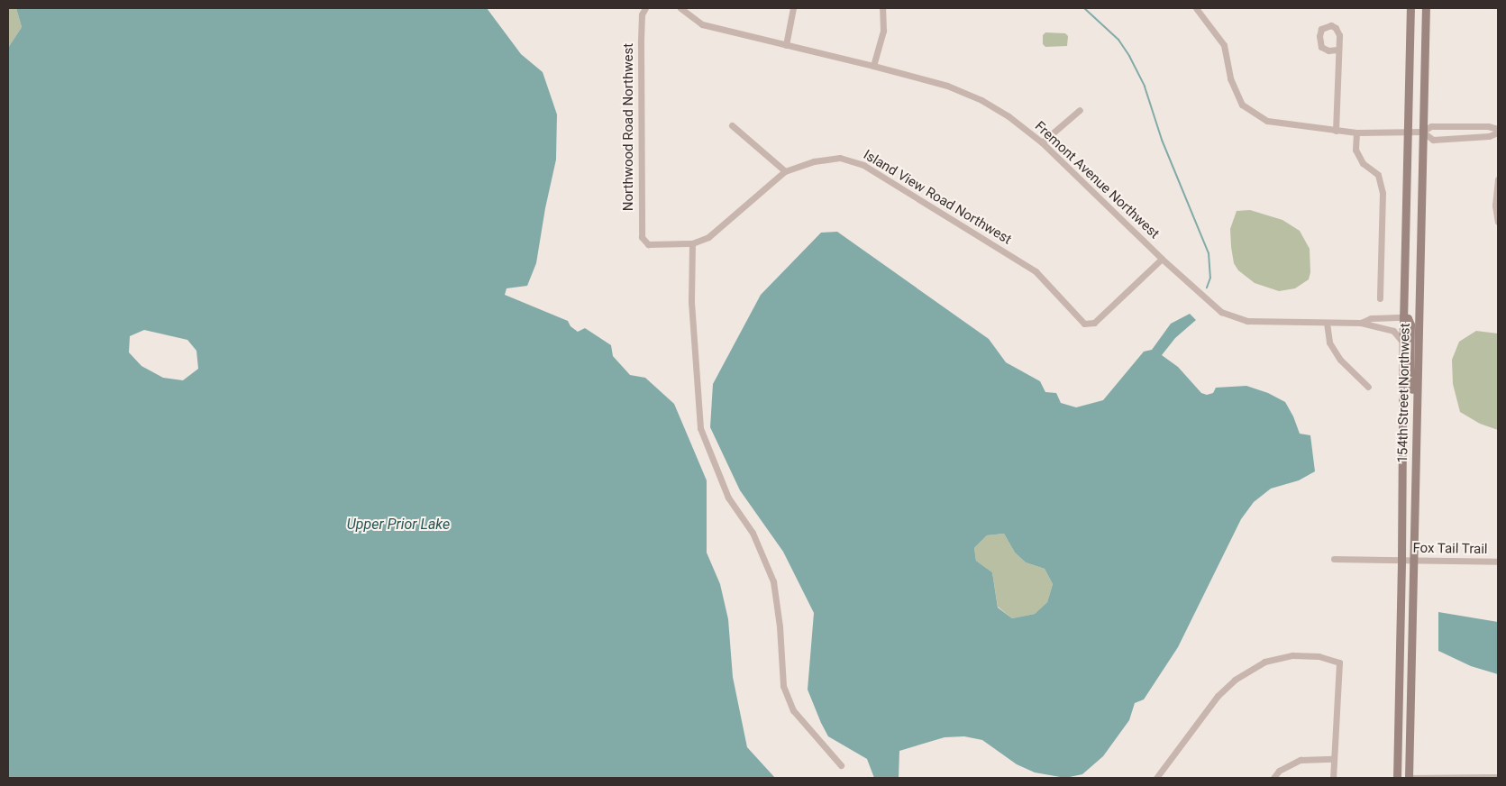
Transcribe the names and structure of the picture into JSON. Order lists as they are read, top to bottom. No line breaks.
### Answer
{"streets":{"street":["Northwood Road Northwest","Fremont Avenue Northwest","Island View Road Northwest","154th Street Northwest","Fox Tail Trail"]},"crossings":[["Northwood Road Northwest","Island View Road Northwest"],["Fremont Avenue Northwest","Island View Road Northwest"],["Fremont Avenue Northwest","154th Street Northwest"],["154th Street Northwest","Fox Tail Trail"]],"water":["Upper Prior Lake"]}
